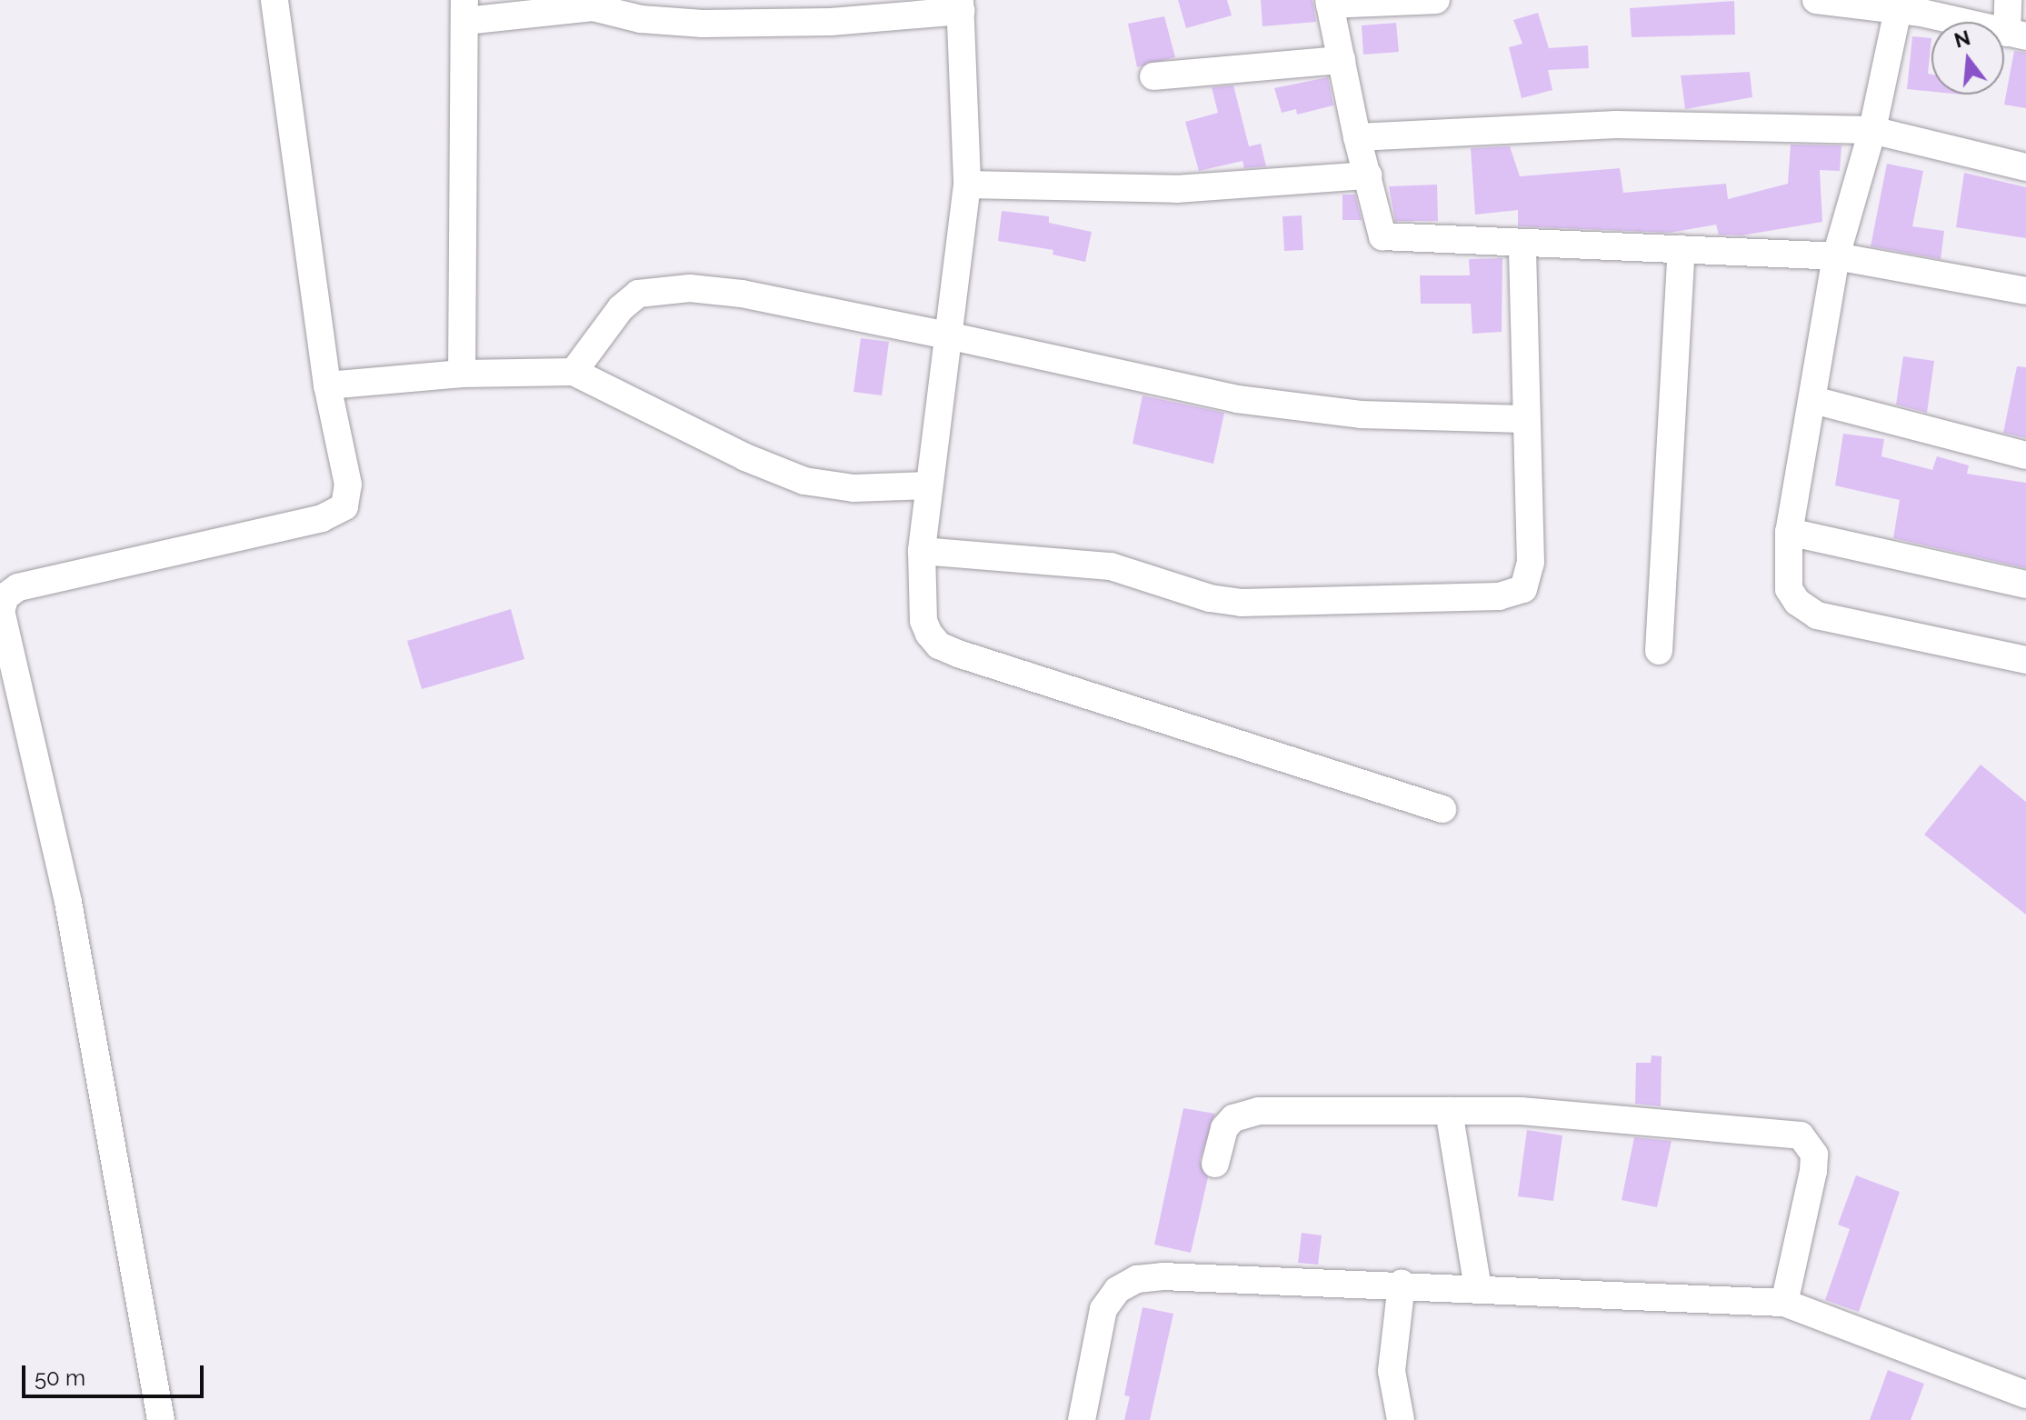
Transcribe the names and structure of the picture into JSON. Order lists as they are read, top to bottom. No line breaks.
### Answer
{"scale_bar":"50 m","north":"top"}
